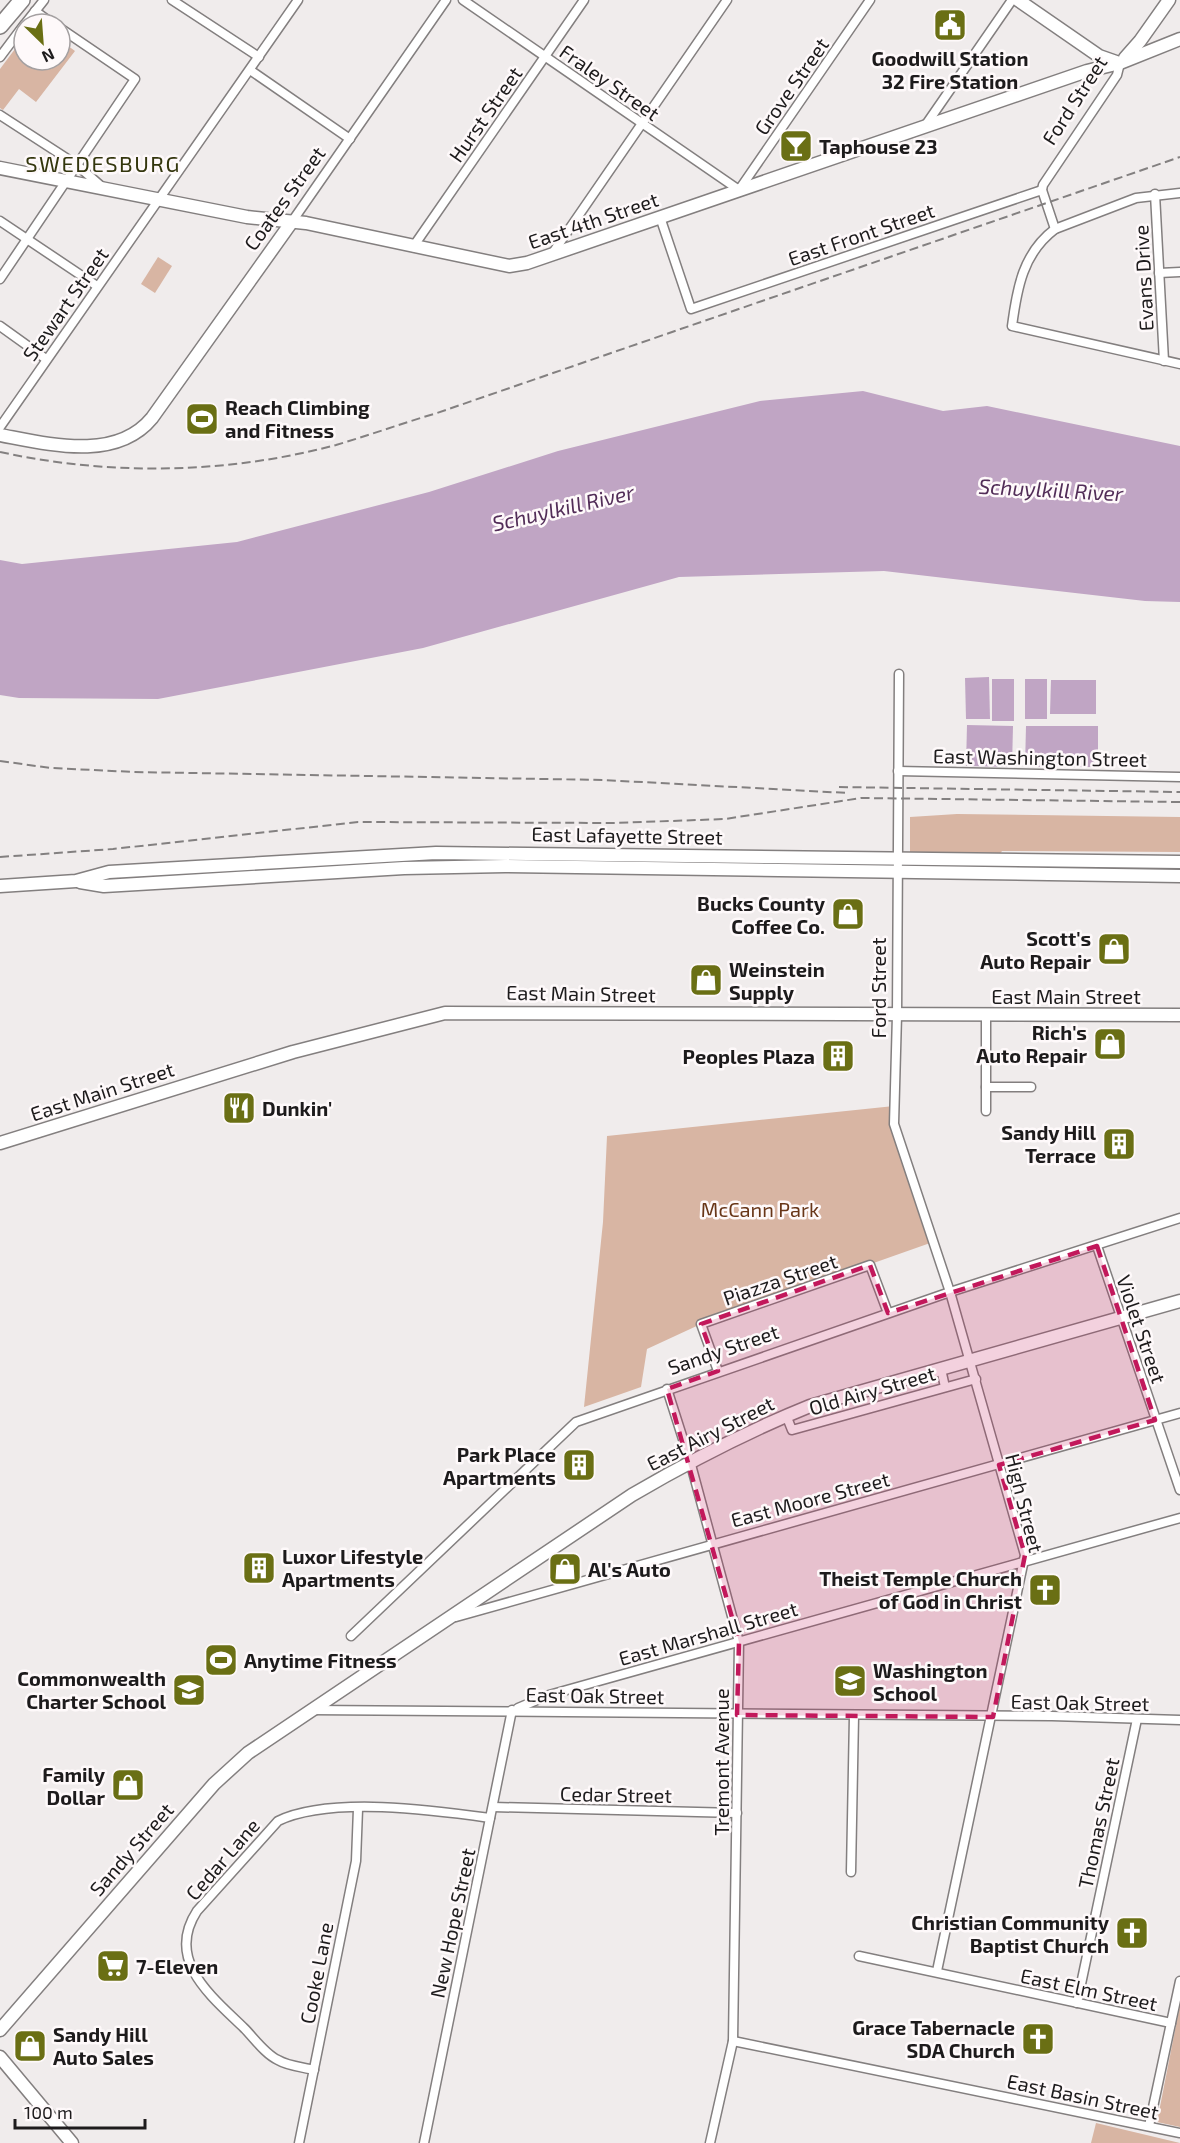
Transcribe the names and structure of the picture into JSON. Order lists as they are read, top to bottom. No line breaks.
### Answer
{"streets":{"main road":["Ford Street","Coates Street","East 4th Street","East Lafayette Street","East Main Street","Sandy Street","East Airy Street"],"street":["Fraley Street","Grove Street","Hurst Street","East Front Street","Evans Drive","Stewart Street","East Washington Street","Piazza Street","Violet Street","Old Airy Street","East Moore Street","High Street","East Marshall Street","East Oak Street","Tremont Avenue","Cedar Street","Thomas Street","Cedar Lane","New Hope Street","Cooke Lane","East Elm Street","East Basin Street"]},"crossings":[["Fraley Street","Grove Street"],["Fraley Street","Hurst Street"],["Fraley Street","East 4th Street"],["Grove Street","East 4th Street"],["Ford Street","East 4th Street"],["Ford Street","East Front Street"],["Ford Street","East Washington Street"],["Ford Street","East Lafayette Street"],["Ford Street","East Main Street"],["Ford Street","Sandy Street"],["Ford Street","High Street"],["Hurst Street","East 4th Street"],["Coates Street","East 4th Street"],["East 4th Street","East Front Street"],["East 4th Street","Stewart Street"],["Piazza Street","Sandy Street"],["Violet Street","Sandy Street"],["Violet Street","East Airy Street"],["Violet Street","East Moore Street"],["Sandy Street","East Airy Street"],["Sandy Street","High Street"],["Sandy Street","East Marshall Street"],["Sandy Street","Tremont Avenue"],["Old Airy Street","East Airy Street"],["Old Airy Street","High Street"],["East Airy Street","East Moore Street"],["East Airy Street","High Street"],["East Airy Street","East Marshall Street"],["East Airy Street","Tremont Avenue"],["East Moore Street","High Street"],["East Moore Street","Tremont Avenue"],["High Street","East Marshall Street"],["High Street","East Oak Street"],["High Street","East Elm Street"],["East Marshall Street","East Oak Street"],["East Marshall Street","Tremont Avenue"],["East Marshall Street","New Hope Street"],["East Oak Street","Tremont Avenue"],["East Oak Street","Thomas Street"],["East Oak Street","New Hope Street"],["Tremont Avenue","Cedar Street"],["Tremont Avenue","East Basin Street"],["Cedar Street","New Hope Street"],["Thomas Street","East Elm Street"],["Cedar Lane","New Hope Street"],["Cedar Lane","Cooke Lane"]],"districts":["SWEDESBURG"],"water":["Schuylkill River"],"parks":["McCann Park"],"places":{"public building":["Goodwill Station 32 Fire Station"],"bar":["Taphouse 23"],"sports":["Reach Climbing and Fitness","Anytime Fitness"],"shop":["Bucks County Coffee Co.","Scott's Auto Repair","Weinstein Supply","Rich's Auto Repair","Al's Auto","Family Dollar","Sandy Hill Auto Sales"],"building":["Peoples Plaza","Sandy Hill Terrace","Park Place Apartments","Luxor Lifestyle Apartments"],"restaurant":["Dunkin'"],"church":["Theist Temple Church of God in Christ","Christian Community Baptist Church","Grace Tabernacle SDA Church"],"school or university":["Washington School","Commonwealth Charter School"],"supermarket":["7-Eleven"]},"scale_bar":"100 m","north":"bottom right"}
